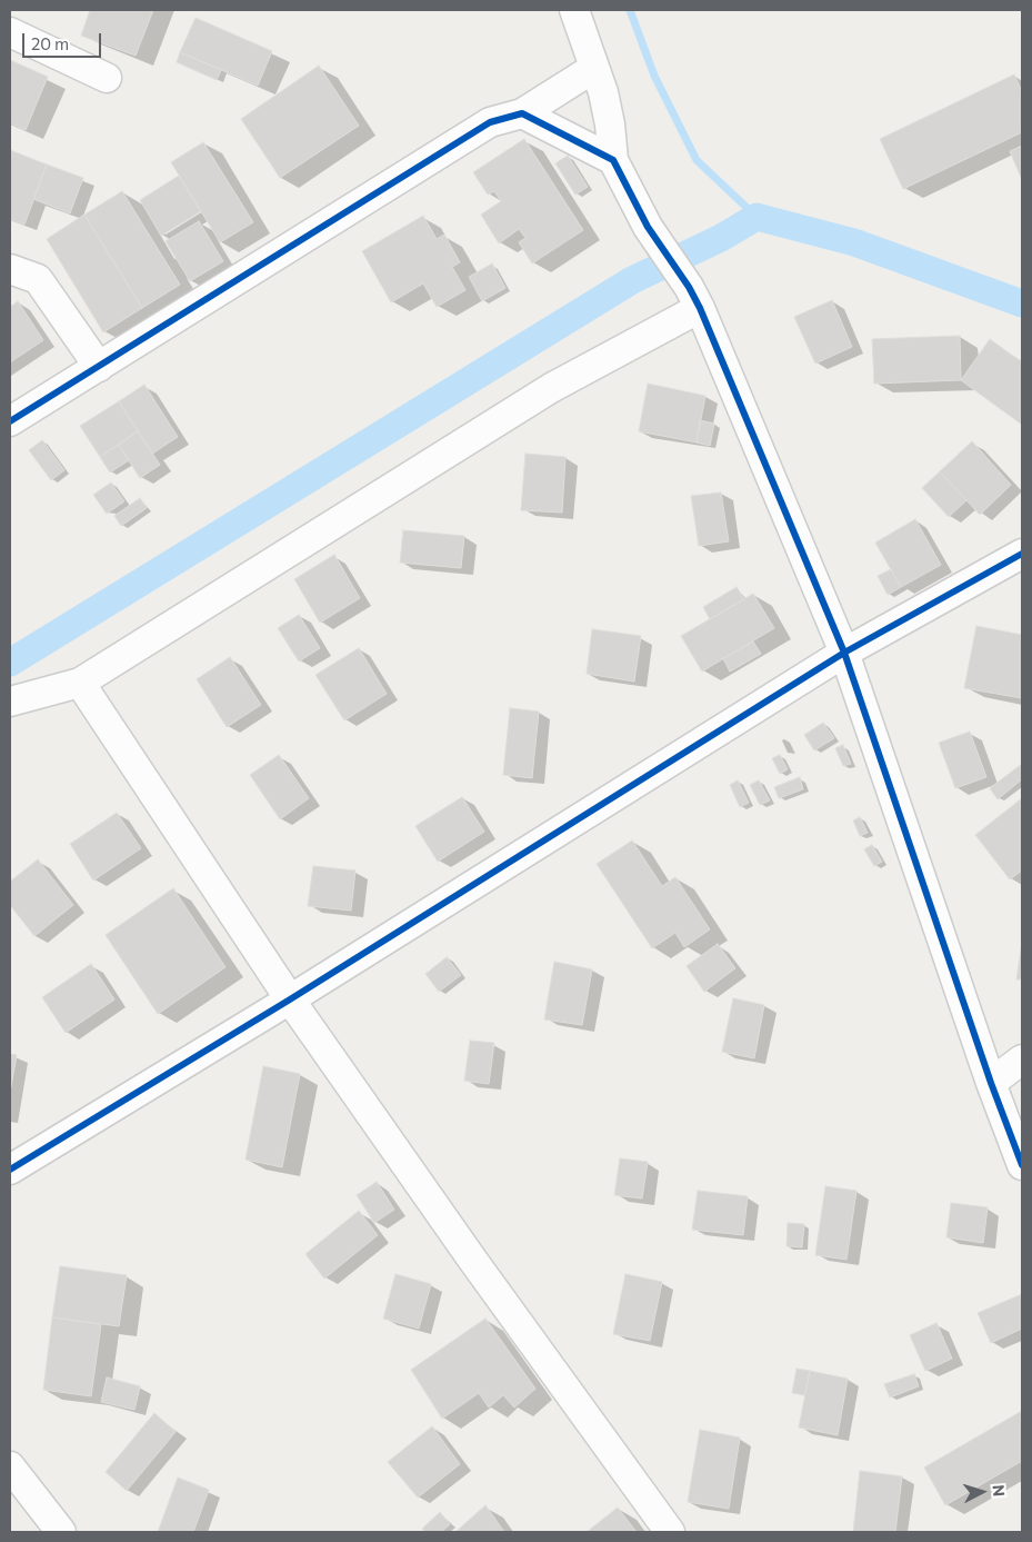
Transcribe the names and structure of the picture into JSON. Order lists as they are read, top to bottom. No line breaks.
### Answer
{"scale_bar":"20 m","north":"right"}
